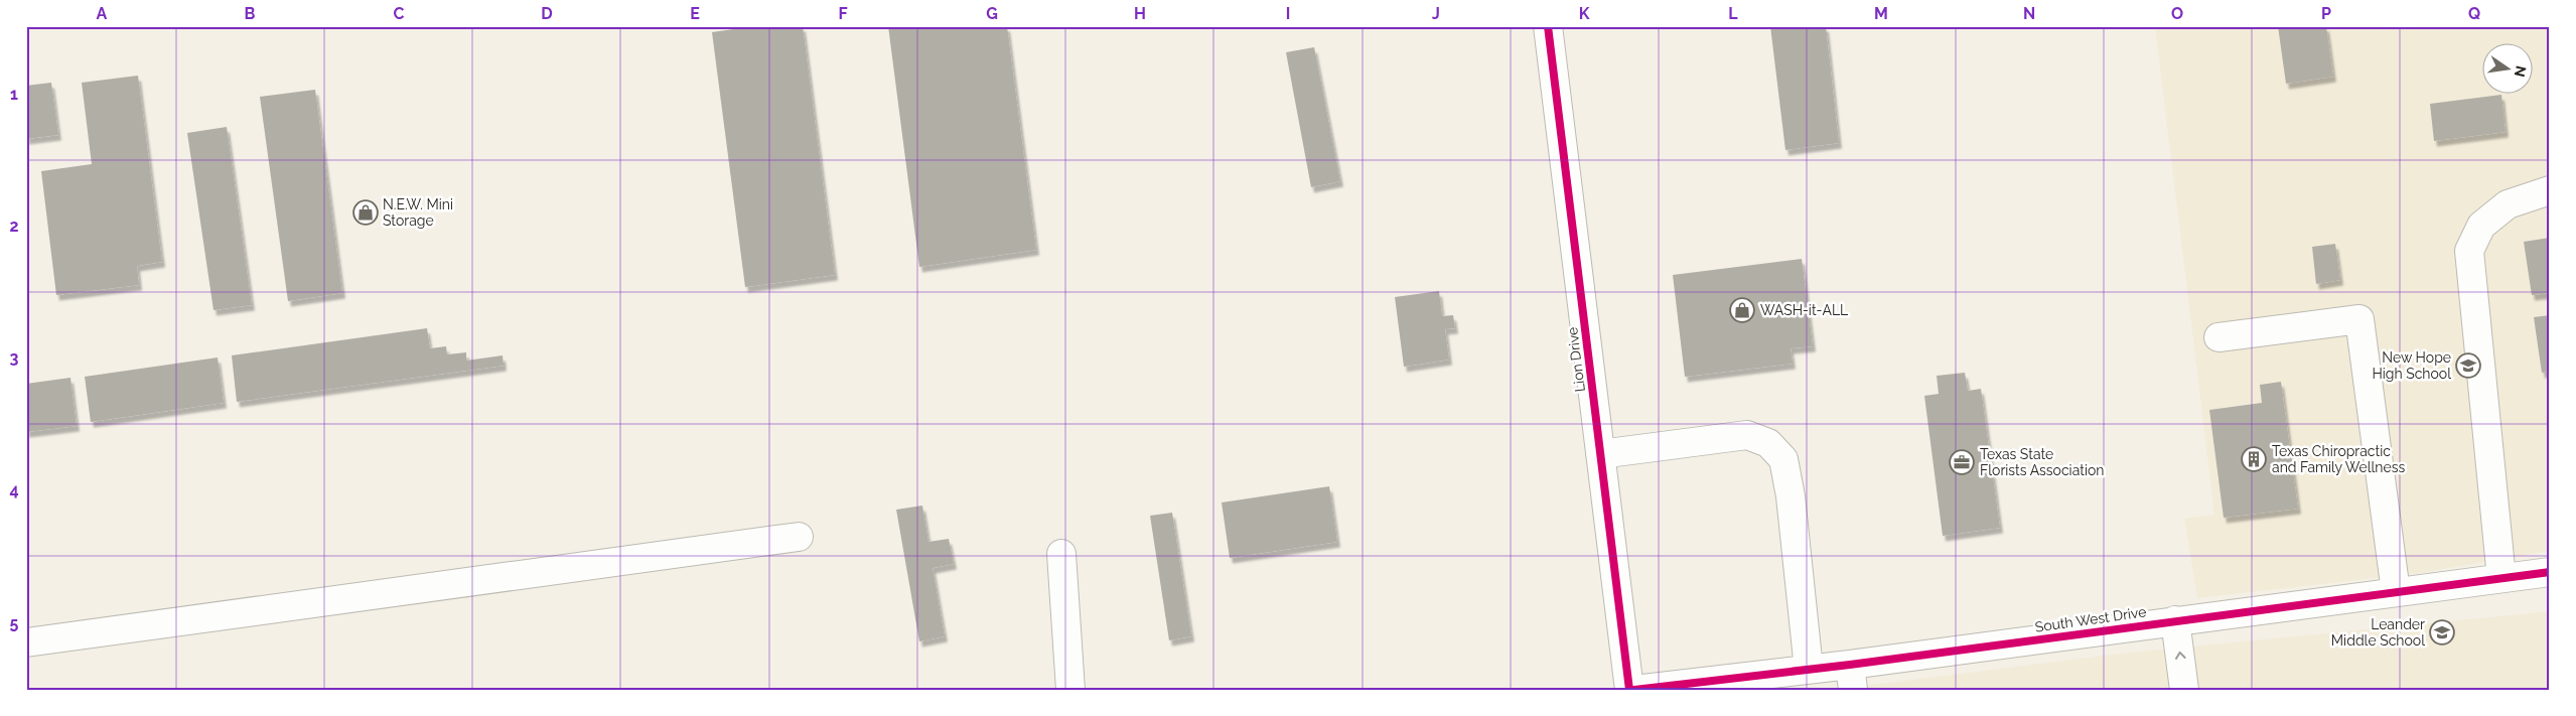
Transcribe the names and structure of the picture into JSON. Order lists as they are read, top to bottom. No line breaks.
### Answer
{"streets":{"street":["Lion Drive","South West Drive"]},"places":{"shop":["N.E.W. Mini Storage","WASH-it-ALL"],"school or university":["New Hope High School","Leander Middle School"],"building":["Texas Chiropractic and Family Wellness"],"office":["Texas State Florists Association"]},"north":"right","grid":{"columns":["A","B","C","D","E","F","G","H","I","J","K","L","M","N","O","P","Q"],"rows":["1","2","3","4","5"]}}
